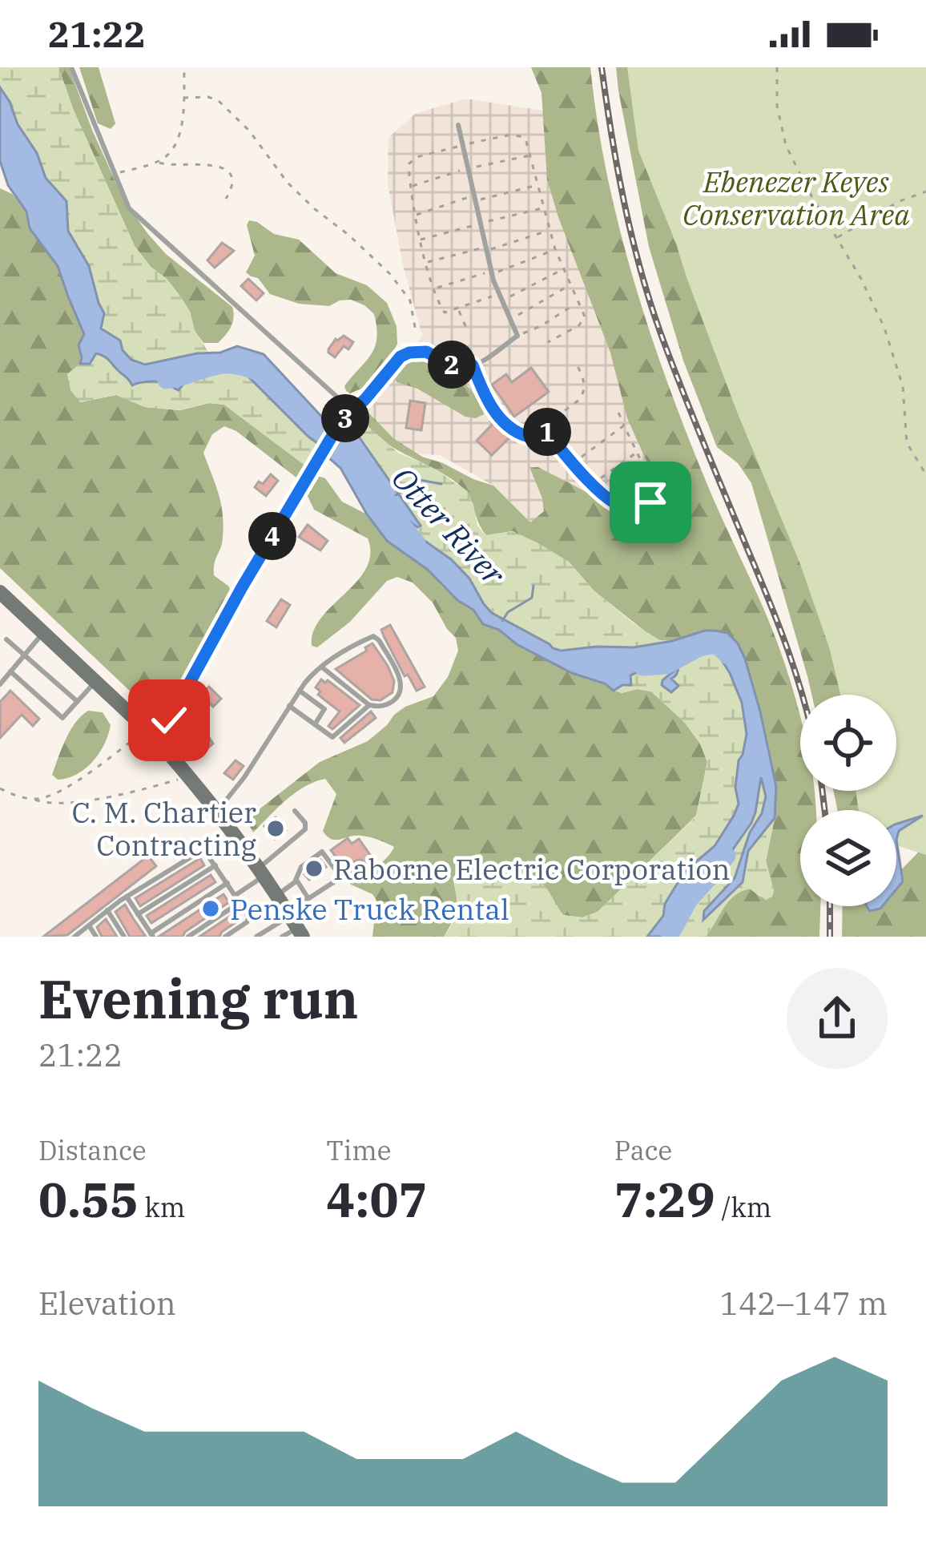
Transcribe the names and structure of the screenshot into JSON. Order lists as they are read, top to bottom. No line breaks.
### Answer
{"water":["Otter River"],"parks":["Ebenezer Keyes Conservation Area"],"places":["C. M. Chartier Contracting","Raborne Electric Corporation","Penske Truck Rental"],"page":{"status":"21:22","pins":["2","3","1","4"],"heading":["Evening run","21:22"],"stats":[["Distance","0.55 km"],["Time","4:07"],["Pace","7:29 /km"]],"chart":["Elevation","142–147 m"]}}
